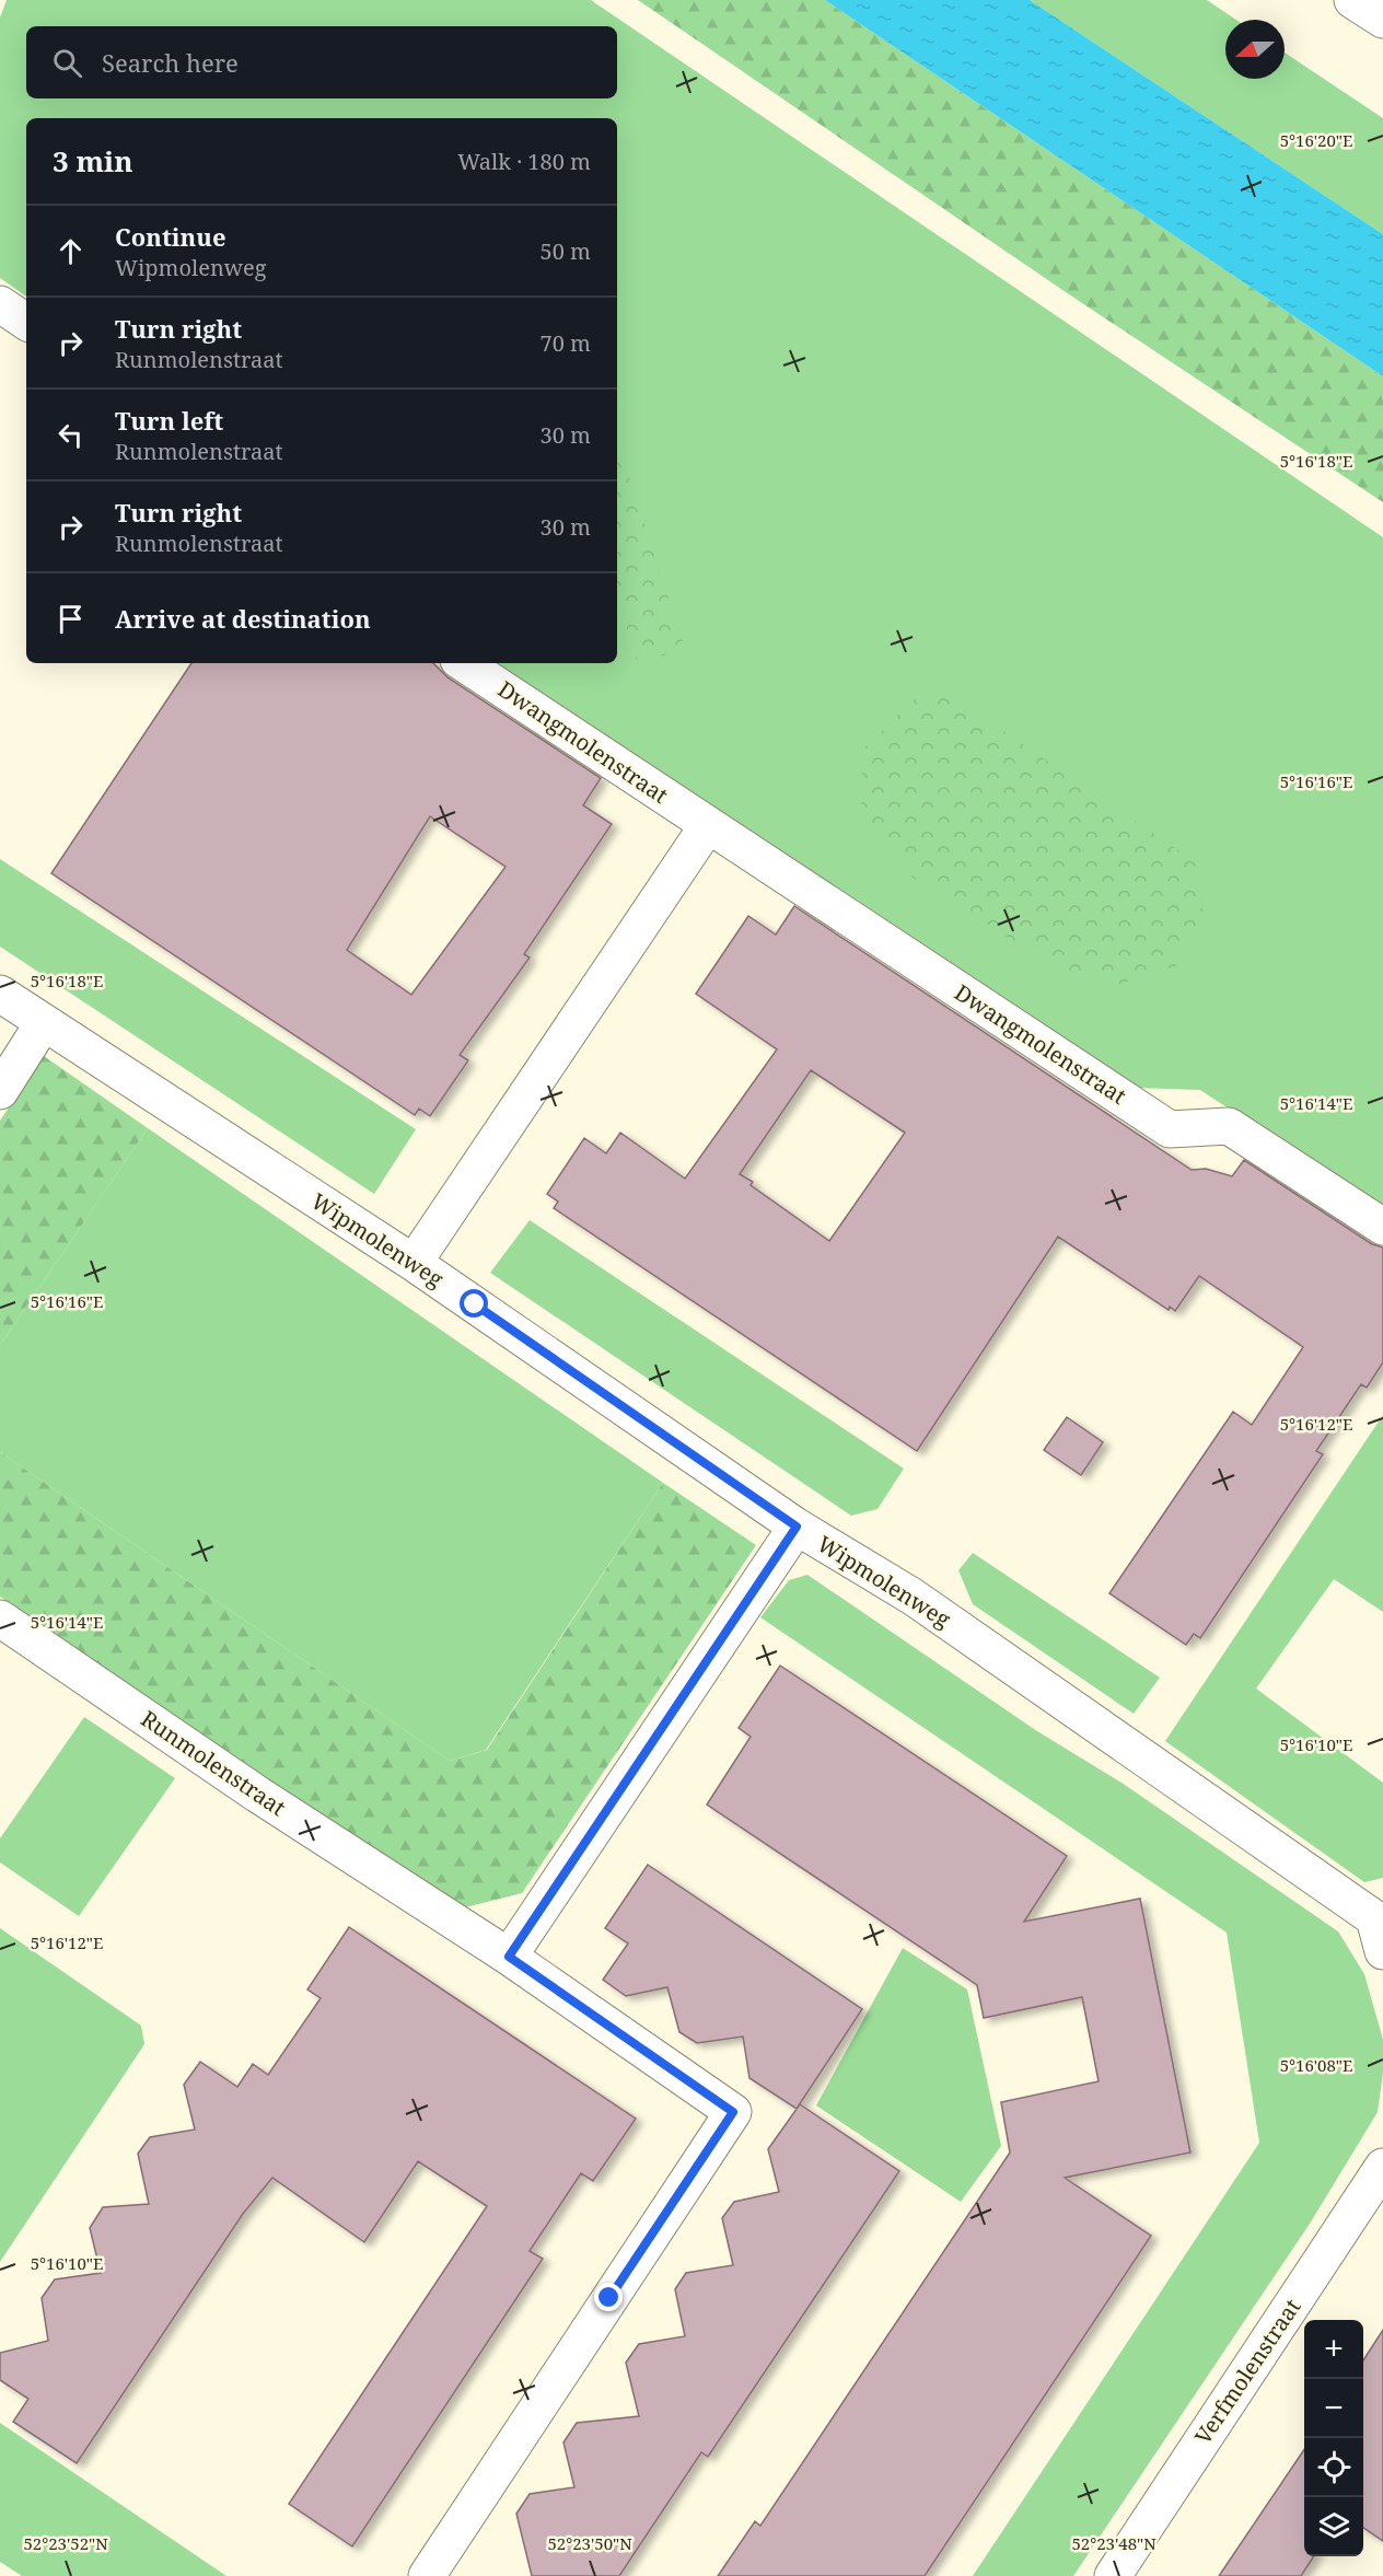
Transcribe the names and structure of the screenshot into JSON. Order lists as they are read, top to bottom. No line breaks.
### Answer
{"streets":{"street":["Dwangmolenstraat","Wipmolenweg","Runmolenstraat","Verfmolenstraat"]},"north":"left","page":{"search":"Search here","heading":["3 min","Walk · 180 m"],"list":[["Continue","Wipmolenweg","50 m"],["Turn right","Runmolenstraat","70 m"],["Turn left","Runmolenstraat","30 m"],["Turn right","Runmolenstraat","30 m"],"Arrive at destination"],"map_buttons":["+","−"]},"coordinates":["5°16'20\"E","5°16'18\"E","5°16'16\"E","5°16'14\"E","5°16'12\"E","5°16'10\"E","5°16'08\"E","52°23'52\"N","52°23'50\"N","52°23'48\"N"]}
